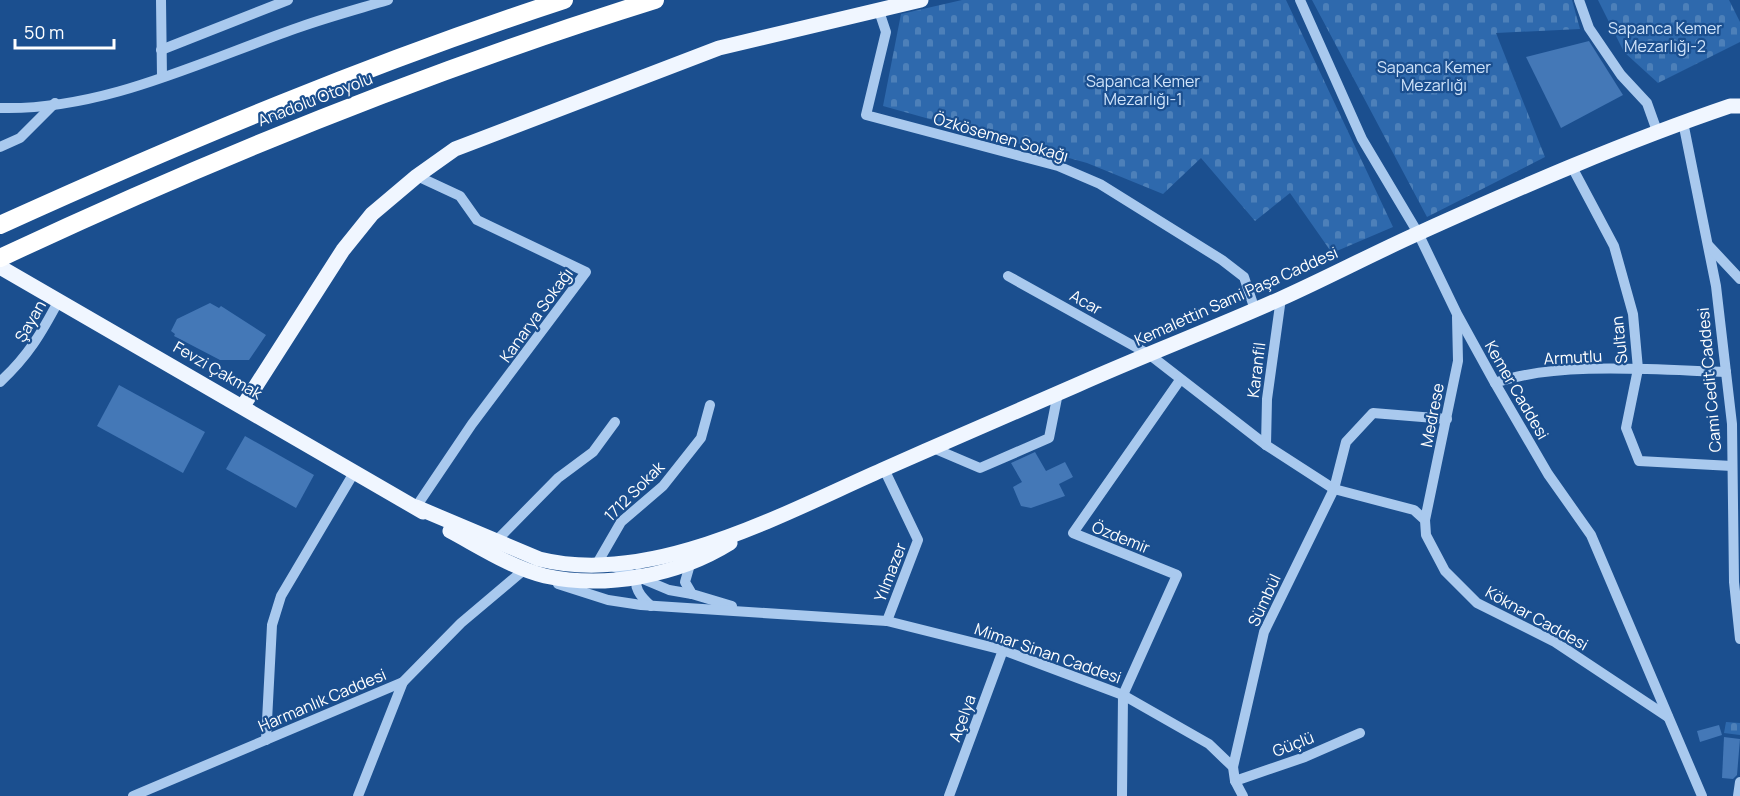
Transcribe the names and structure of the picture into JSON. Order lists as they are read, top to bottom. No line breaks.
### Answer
{"streets":{"highway":["Anadolu Otoyolu"],"main road":["Kemalettin Sami Paşa Caddesi","Fevzi Çakmak"],"street":["Özkösemen Sokağı","Acar","Kanarya Sokağı","Şayan","Sultan","Armutlu","Karanfil","Cami Cedit Caddesi","Kemer Caddesi","Medrese","1712 Sokak","Özdemir","Yılmazer","Sümbül","Köknar Caddesi","Mimar Sinan Caddesi","Harmanlık Caddesi","Açelya","Güçlü"]},"crossings":[["Özkösemen Sokağı","Kemalettin Sami Paşa Caddesi"],["Kemalettin Sami Paşa Caddesi","Acar"],["Kemalettin Sami Paşa Caddesi","Kanarya Sokağı"],["Kemalettin Sami Paşa Caddesi","Sultan"],["Kemalettin Sami Paşa Caddesi","Fevzi Çakmak"],["Kemalettin Sami Paşa Caddesi","Karanfil"],["Kemalettin Sami Paşa Caddesi","Cami Cedit Caddesi"],["Kemalettin Sami Paşa Caddesi","Kemer Caddesi"],["Kemalettin Sami Paşa Caddesi","1712 Sokak"],["Kemalettin Sami Paşa Caddesi","Yılmazer"],["Kemalettin Sami Paşa Caddesi","Harmanlık Caddesi"],["Kanarya Sokağı","Fevzi Çakmak"],["Şayan","Fevzi Çakmak"],["Sultan","Armutlu"],["Sultan","Cami Cedit Caddesi"],["Armutlu","Cami Cedit Caddesi"],["Armutlu","Kemer Caddesi"],["Kemer Caddesi","Medrese"],["Kemer Caddesi","Köknar Caddesi"],["Medrese","Sümbül"],["Medrese","Köknar Caddesi"],["Özdemir","Mimar Sinan Caddesi"],["Yılmazer","Mimar Sinan Caddesi"],["Sümbül","Mimar Sinan Caddesi"],["Mimar Sinan Caddesi","Açelya"]],"parks":["Sapanca Kemer Mezarlığı-2","Sapanca Kemer Mezarlığı","Sapanca Kemer Mezarlığı-1"],"scale_bar":"50 m"}
